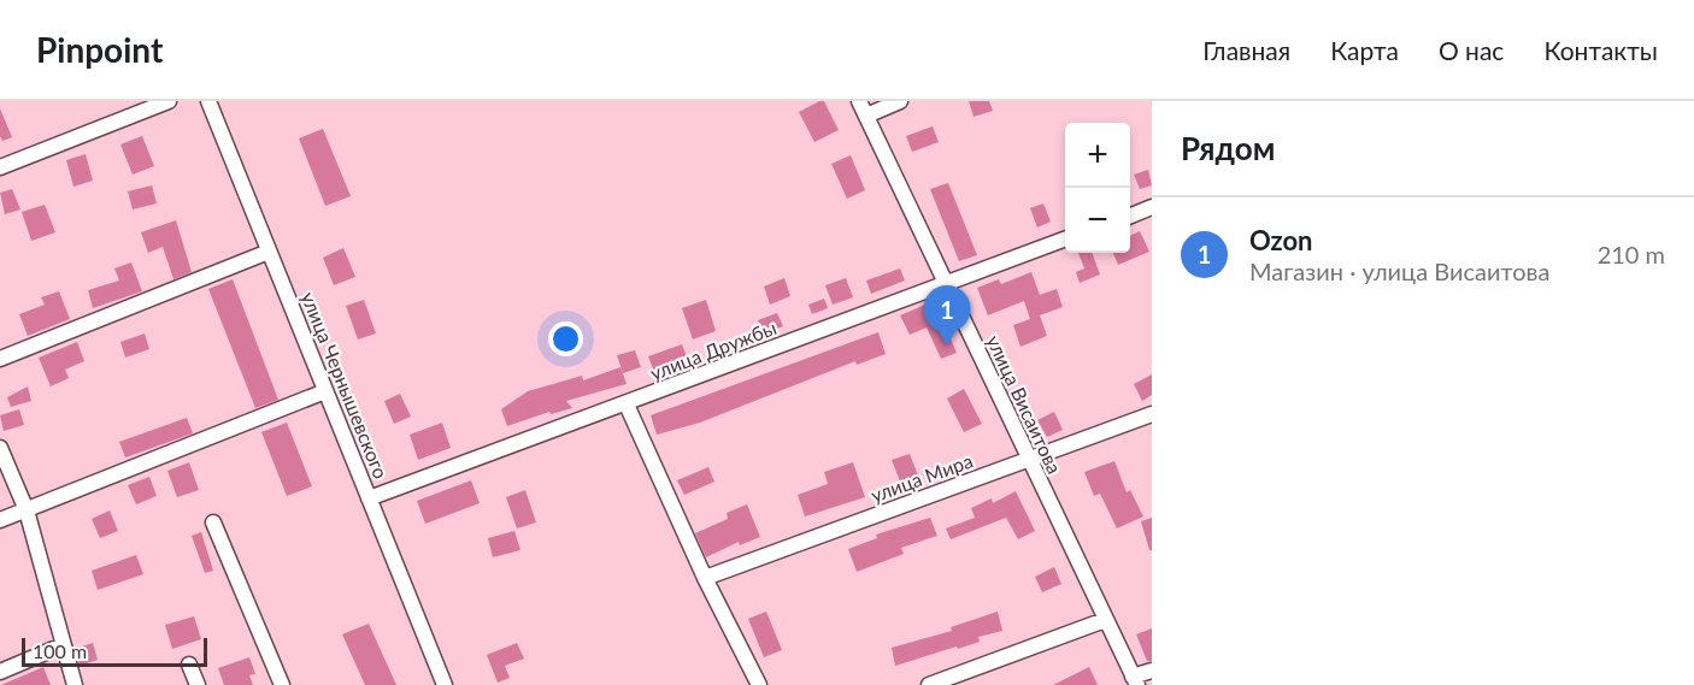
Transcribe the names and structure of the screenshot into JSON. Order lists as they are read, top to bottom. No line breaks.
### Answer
{"streets":{"street":["улица Дружбы","улица Чернышевского","улица Висаитова","улица Мира"]},"crossings":[["улица Дружбы","улица Чернышевского"],["улица Дружбы","улица Висаитова"],["улица Висаитова","улица Мира"]],"scale_bar":"100 m","page":{"header":"Pinpoint","nav":["Главная","Карта","О нас","Контакты"],"heading":"Рядом","map_buttons":["+","−"],"list":[{"mark":"1","name":"Ozon","note":"Магазин · улица Висаитова","value":"210 m"}],"pins":"1","scale":"100 m"}}
